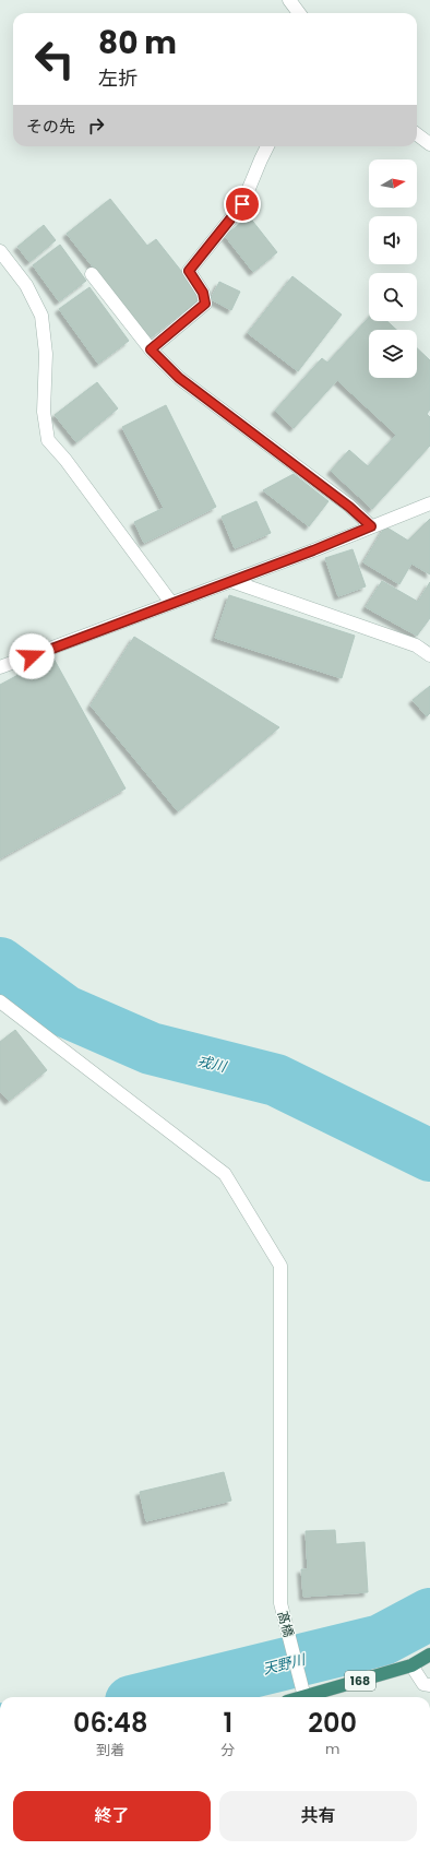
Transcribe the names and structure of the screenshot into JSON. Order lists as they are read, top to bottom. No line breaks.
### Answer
{"streets":{"highway":["168"],"street":["髙橋"]},"crossings":[["髙橋","168"]],"water":["戎川","天野川"],"north":"right","page":{"turn":["80 m","左折"],"then":"その先","eta":["06:48","到着","1","分","200","m"],"buttons":["終了","共有"]}}
